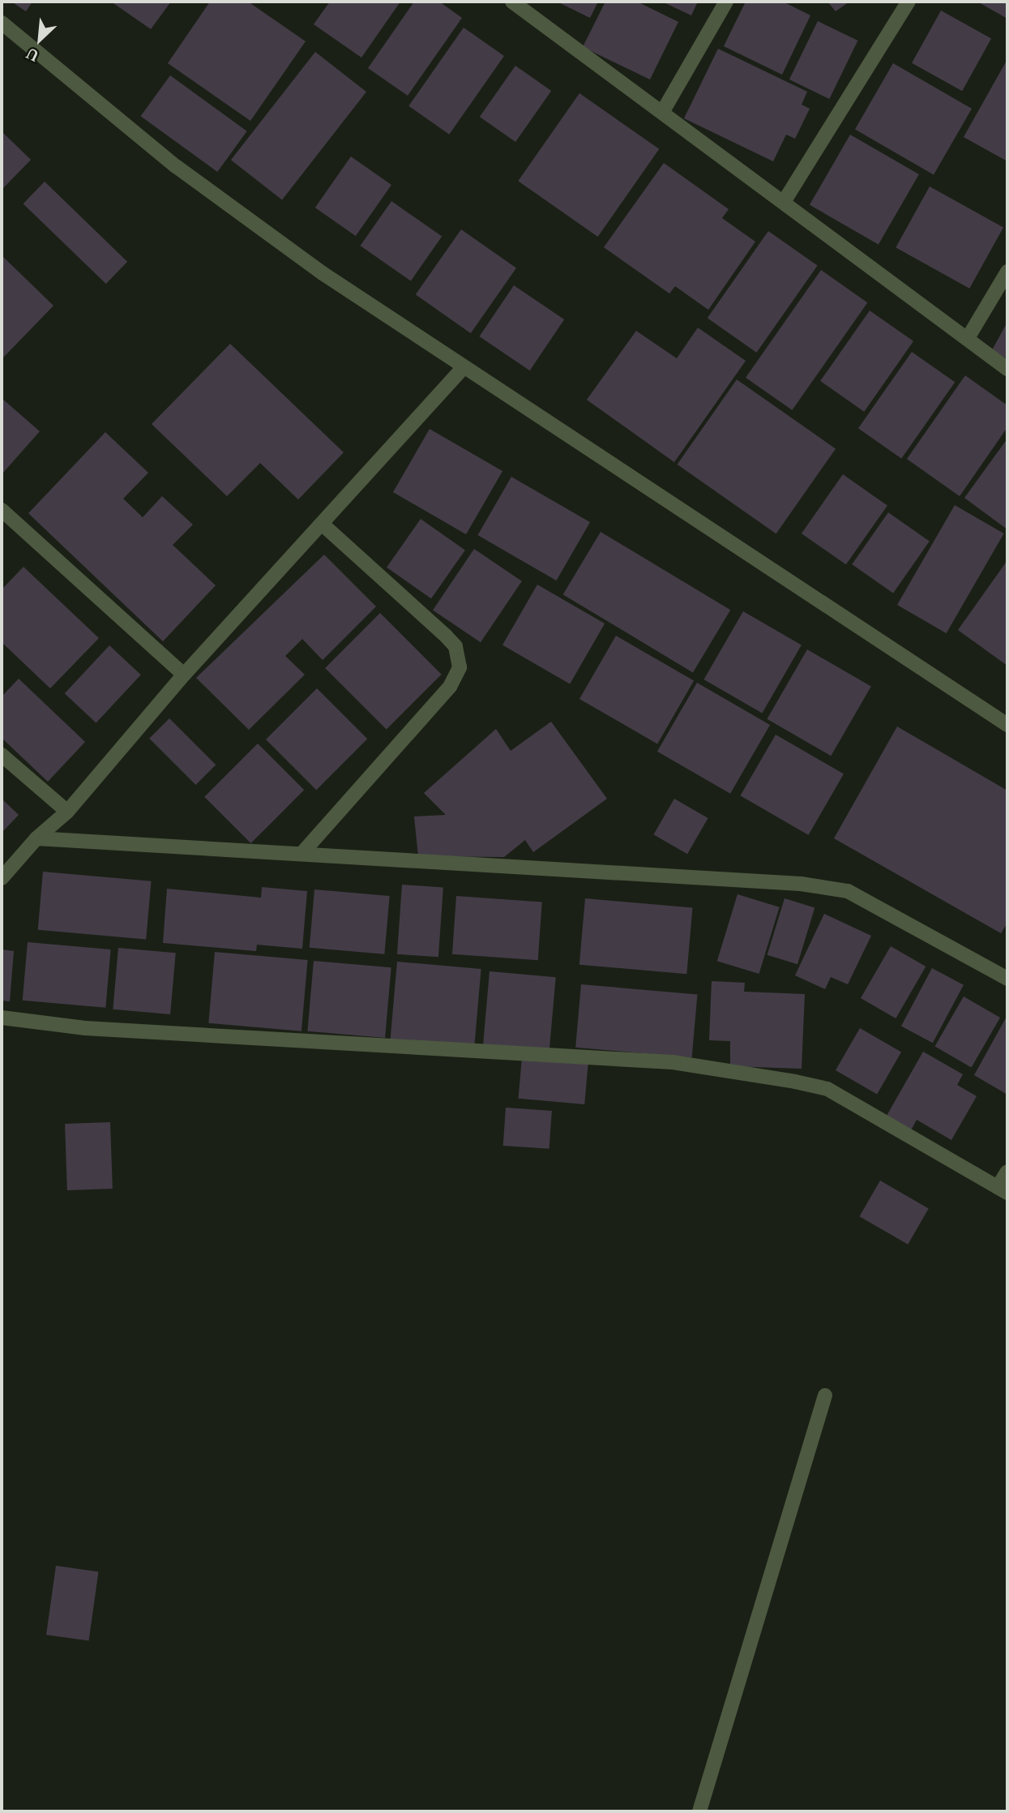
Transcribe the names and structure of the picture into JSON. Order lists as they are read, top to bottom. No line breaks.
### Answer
{"north":"bottom left"}
